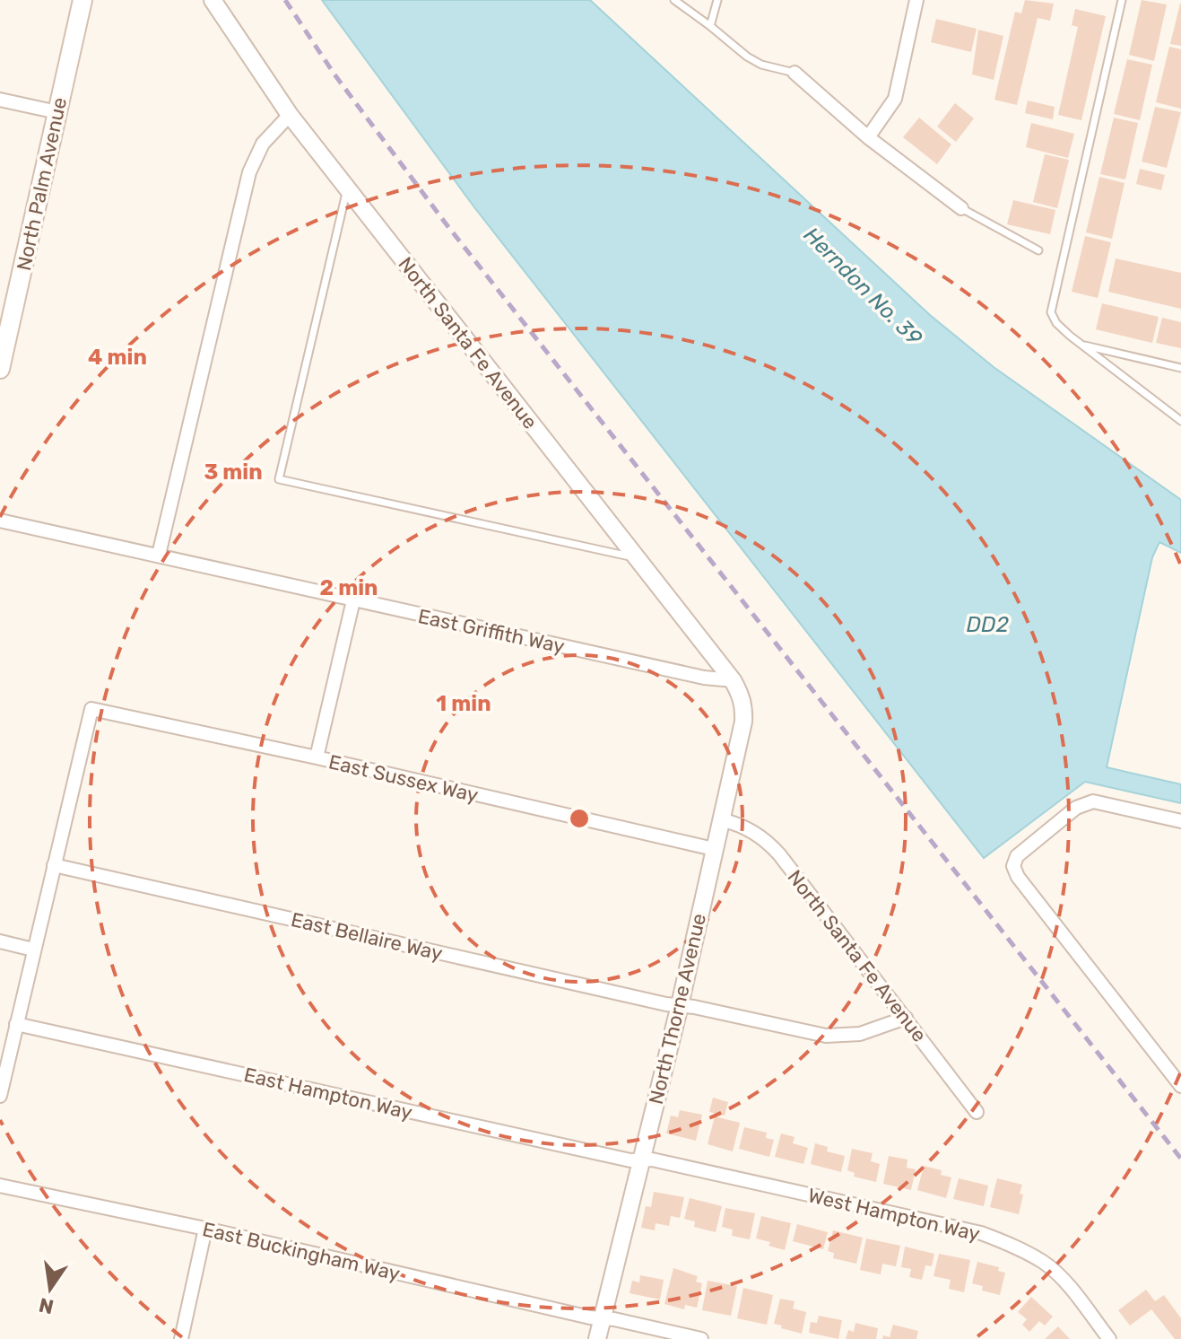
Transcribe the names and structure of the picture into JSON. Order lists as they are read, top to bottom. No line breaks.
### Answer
{"streets":{"main road":["North Palm Avenue"],"street":["North Santa Fe Avenue","East Griffith Way","East Sussex Way","East Bellaire Way","North Thorne Avenue","East Hampton Way","West Hampton Way","East Buckingham Way"]},"crossings":[["North Santa Fe Avenue","East Griffith Way"],["North Santa Fe Avenue","East Bellaire Way"],["North Santa Fe Avenue","North Thorne Avenue"],["East Griffith Way","North Thorne Avenue"],["East Sussex Way","East Bellaire Way"],["East Sussex Way","North Thorne Avenue"],["East Bellaire Way","North Thorne Avenue"],["North Thorne Avenue","East Hampton Way"],["North Thorne Avenue","West Hampton Way"],["North Thorne Avenue","East Buckingham Way"],["East Hampton Way","West Hampton Way"]],"water":["Herndon No. 39","DD2"],"north":"bottom","rings":["4 min","3 min","2 min","1 min"]}
